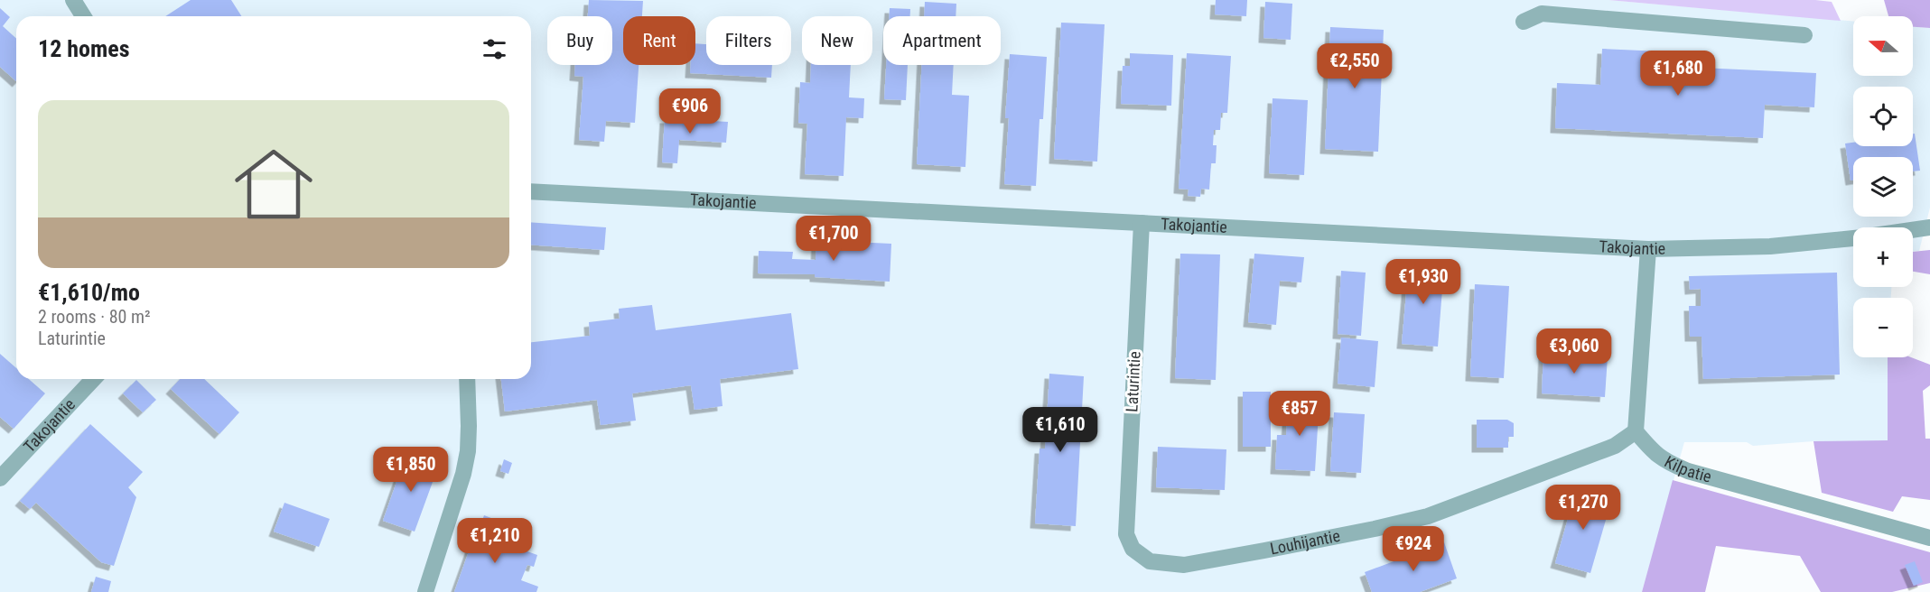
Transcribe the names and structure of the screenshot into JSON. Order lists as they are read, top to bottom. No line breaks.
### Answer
{"streets":{"street":["Takojantie","Laturintie","Kilpatie","Louhijantie"]},"crossings":[["Takojantie","Laturintie"],["Laturintie","Louhijantie"],["Kilpatie","Louhijantie"]],"north":"left","page":{"map_buttons":["+","−"],"chip":["Buy","Rent","Filters","New","Apartment"],"heading":"12 homes","price":["€2,550","€1,680","€906","€1,700","€1,930","€3,060","€857","€1,610","€1,850","€1,270","€1,210","€924"],"list":[{"name":"€1,610/mo","note":"2 rooms · 80 m² · Laturintie"}]}}
